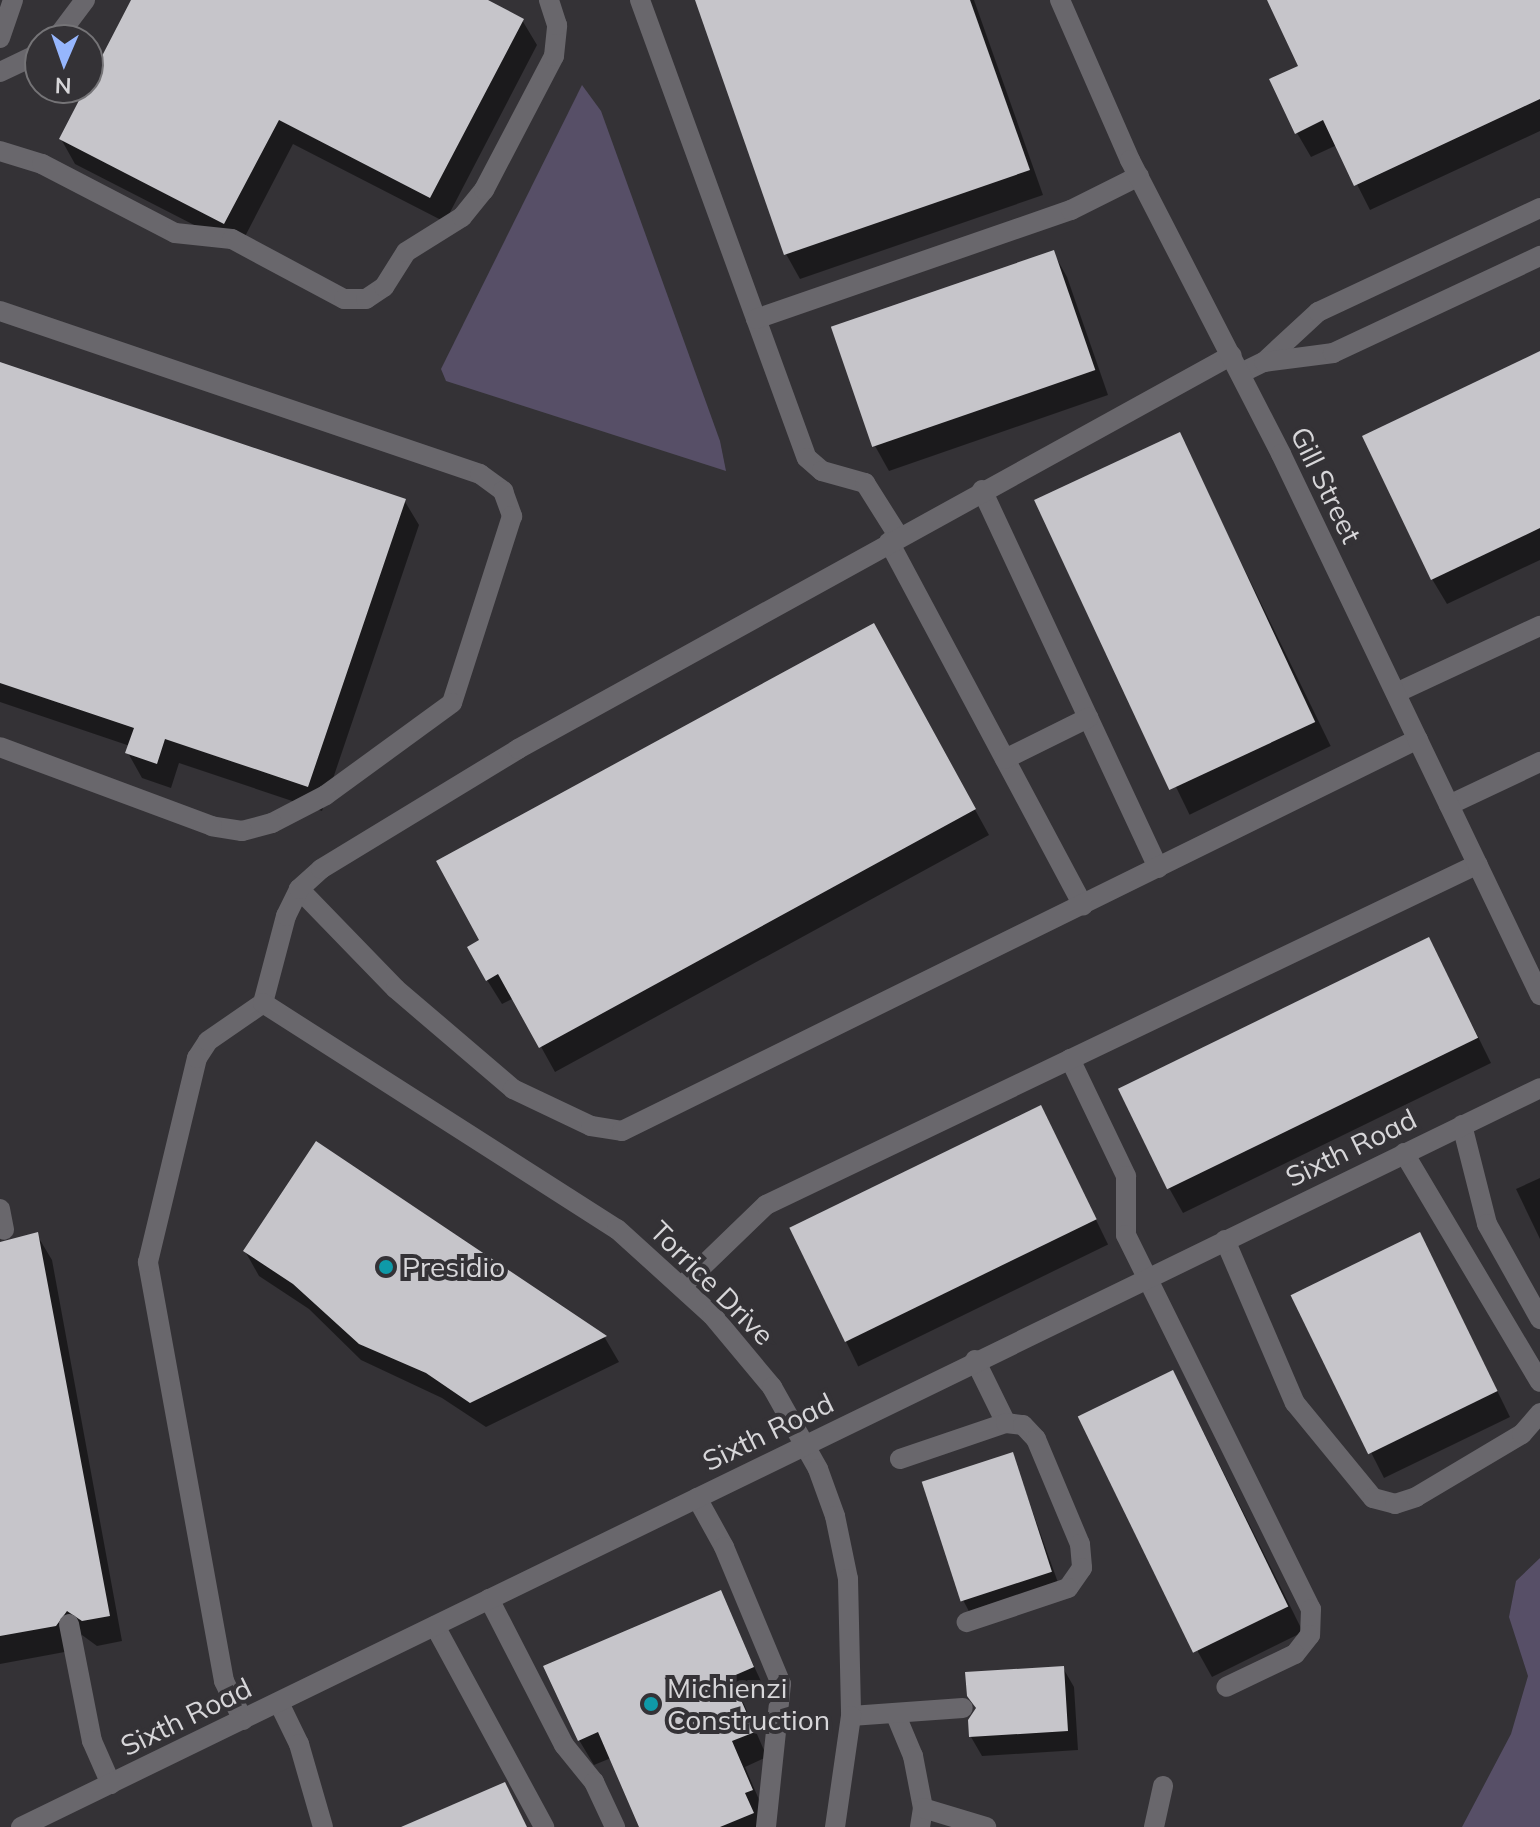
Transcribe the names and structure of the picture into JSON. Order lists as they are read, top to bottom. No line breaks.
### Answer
{"streets":{"street":["Gill Street","Sixth Road","Torrice Drive"]},"crossings":[["Sixth Road","Torrice Drive"]],"places":["Presidio","Michienzi Construction"],"north":"bottom"}
